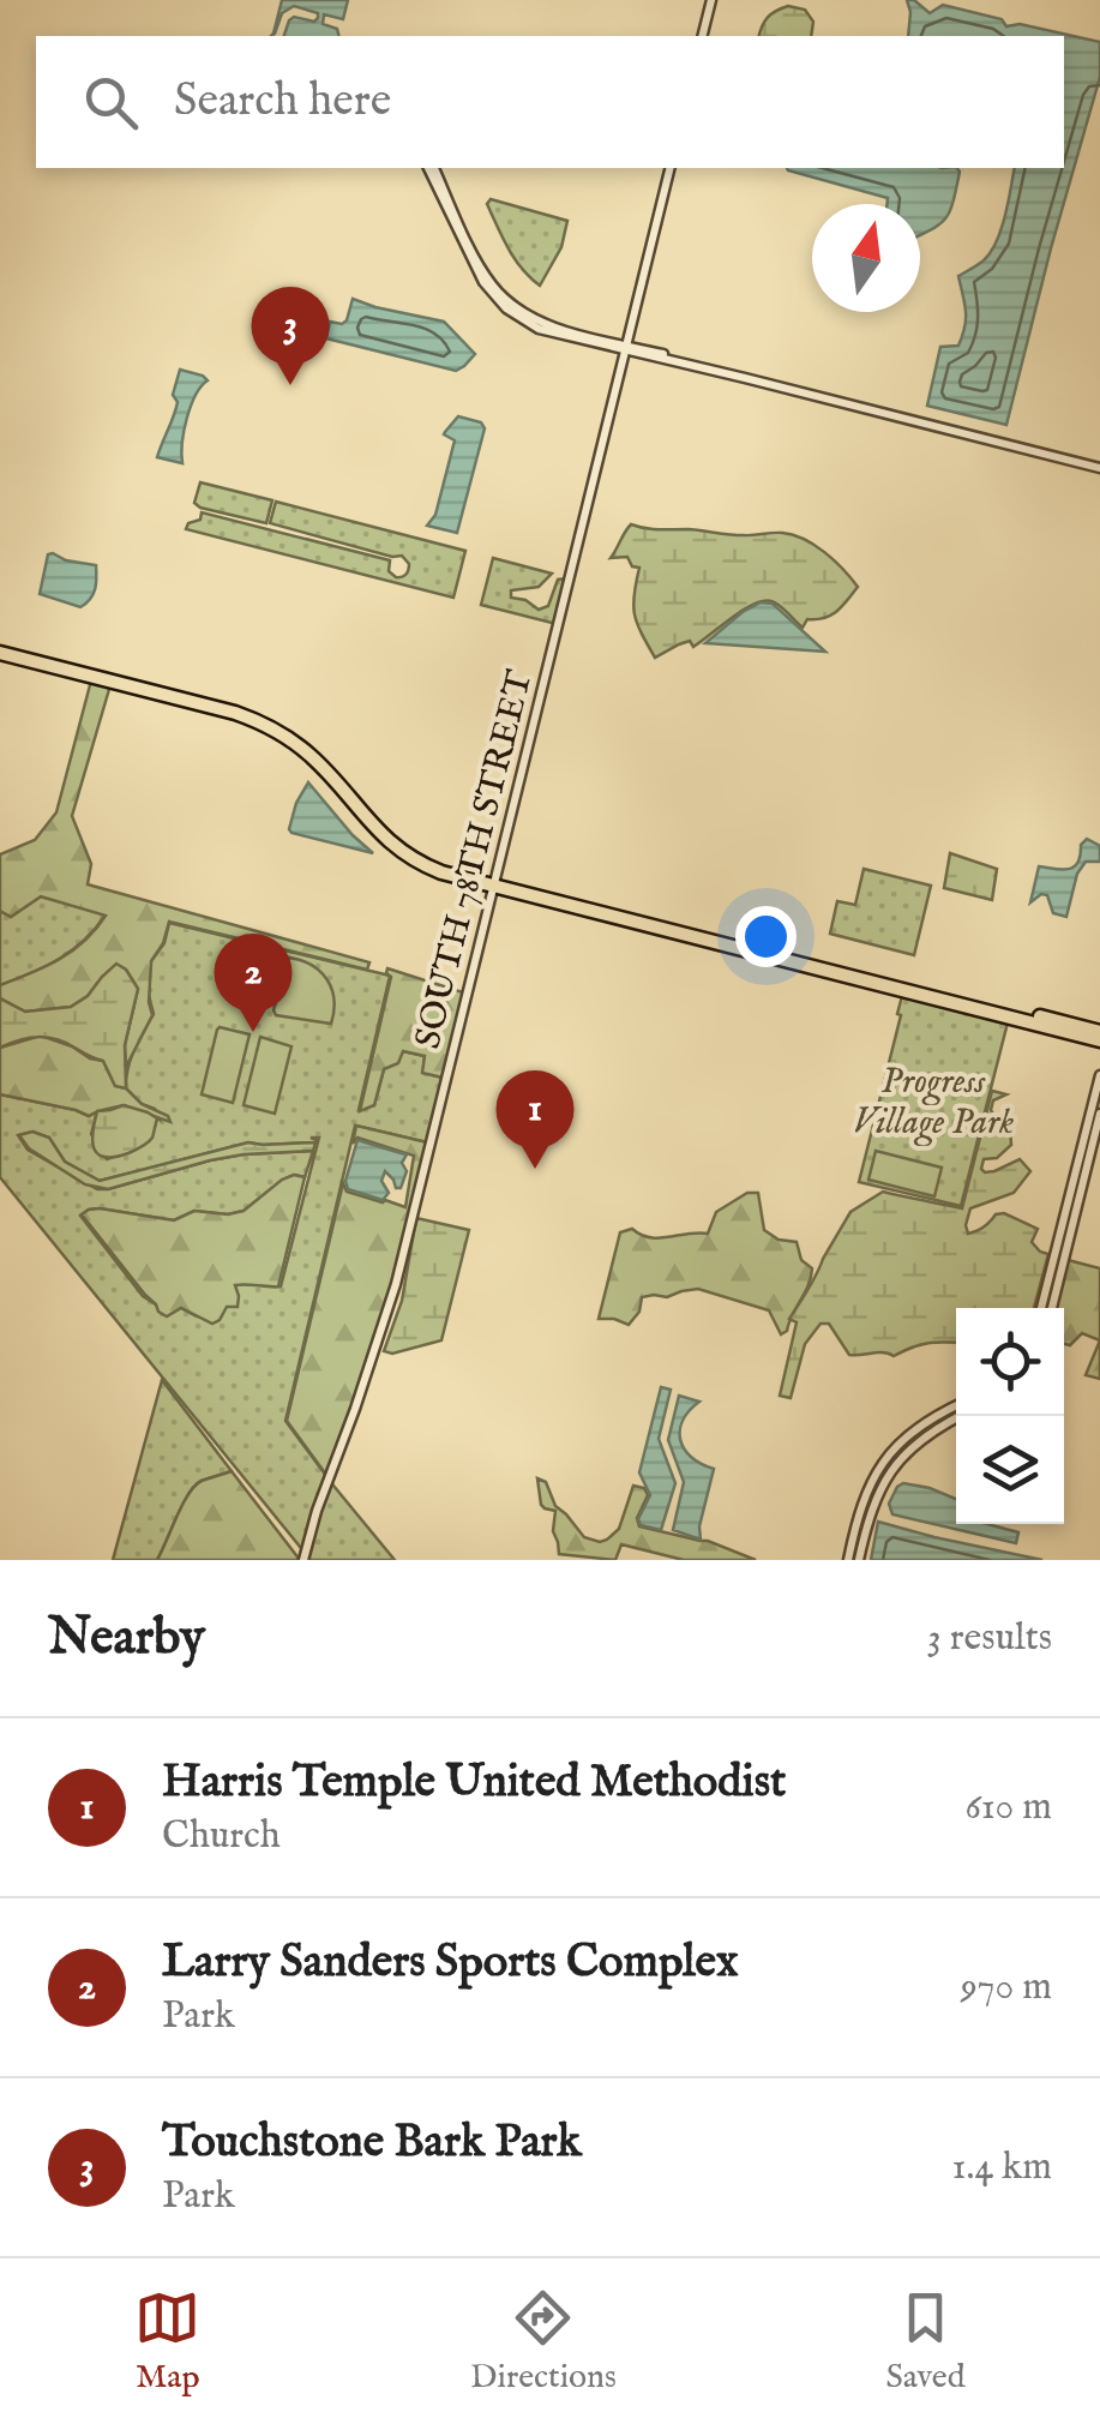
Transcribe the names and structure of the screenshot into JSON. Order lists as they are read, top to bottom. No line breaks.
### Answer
{"streets":{"street":["SOUTH 78TH STREET"]},"parks":["Progress Village Park"],"north":"top","page":{"search":"Search here","pins":["3","2","1"],"heading":["Nearby","3 results"],"list":[{"mark":"1","name":"Harris Temple United Methodist","note":"Church","value":"610 m"},{"mark":"2","name":"Larry Sanders Sports Complex","note":"Park","value":"970 m"},{"mark":"3","name":"Touchstone Bark Park","note":"Park","value":"1.4 km"}],"nav":["Map","Directions","Saved"]}}
